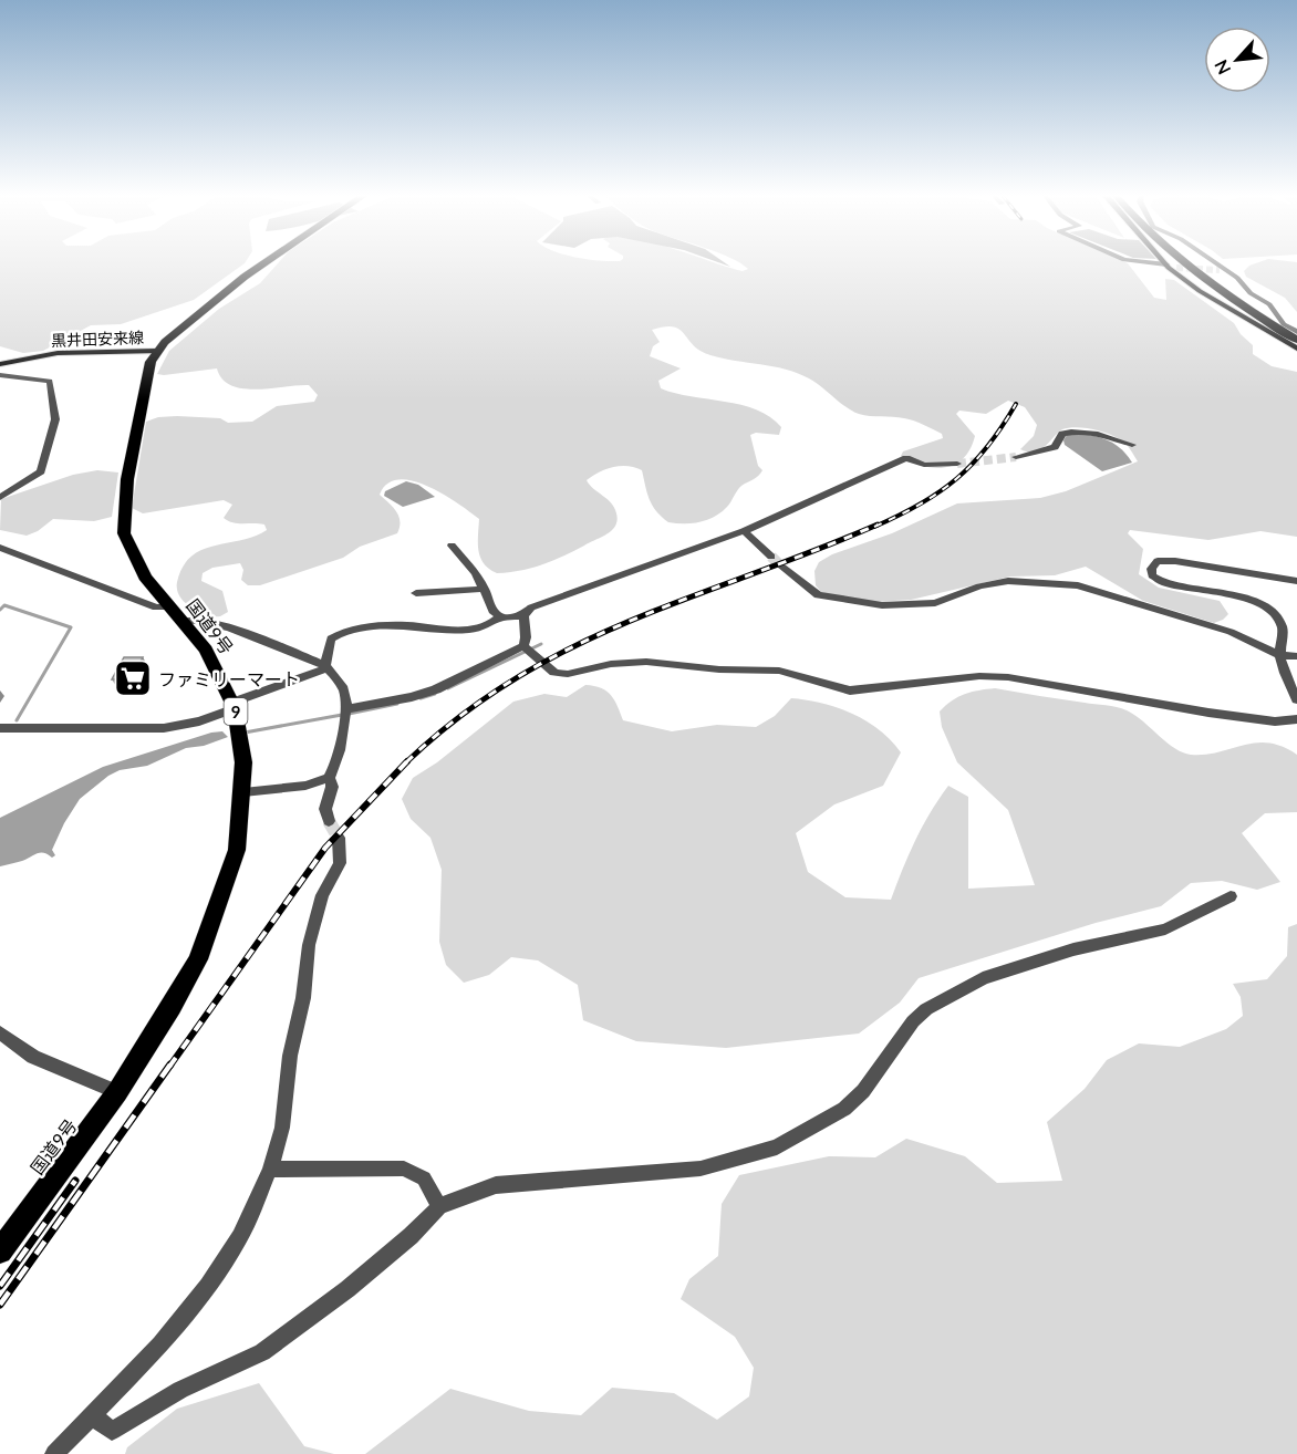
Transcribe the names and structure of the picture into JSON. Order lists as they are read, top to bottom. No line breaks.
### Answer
{"streets":{"highway":["国道9号","9"],"main road":["黒井田安来線"]},"crossings":[["黒井田安来線","国道9号"]],"places":{"supermarket":["ファミリーマート"]},"north":"bottom left"}
